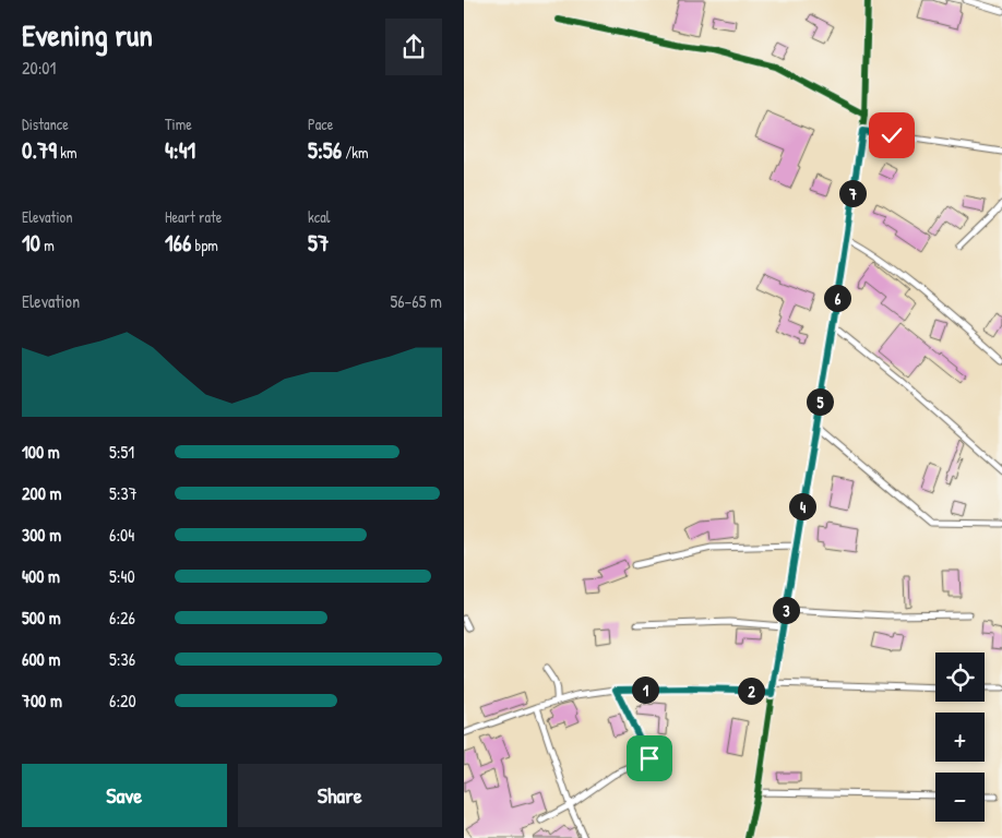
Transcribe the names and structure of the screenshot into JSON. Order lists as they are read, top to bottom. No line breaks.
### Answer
{"page":{"heading":["Evening run","20:01"],"stats":[["Distance","0.79 km"],["Time","4:41"],["Pace","5:56 /km"],["Elevation","10 m"],["Heart rate","166 bpm"],["kcal","57"]],"pins":["7","6","5","4","3","1","2"],"chart":["Elevation","56–65 m"],"list":[{"name":"100 m","note":"5:51"},{"name":"200 m","note":"5:37"},{"name":"300 m","note":"6:04"},{"name":"400 m","note":"5:40"},{"name":"500 m","note":"6:26"},{"name":"600 m","note":"5:36"},{"name":"700 m","note":"6:20"}],"map_buttons":["+","−"],"buttons":["Save","Share"]}}
